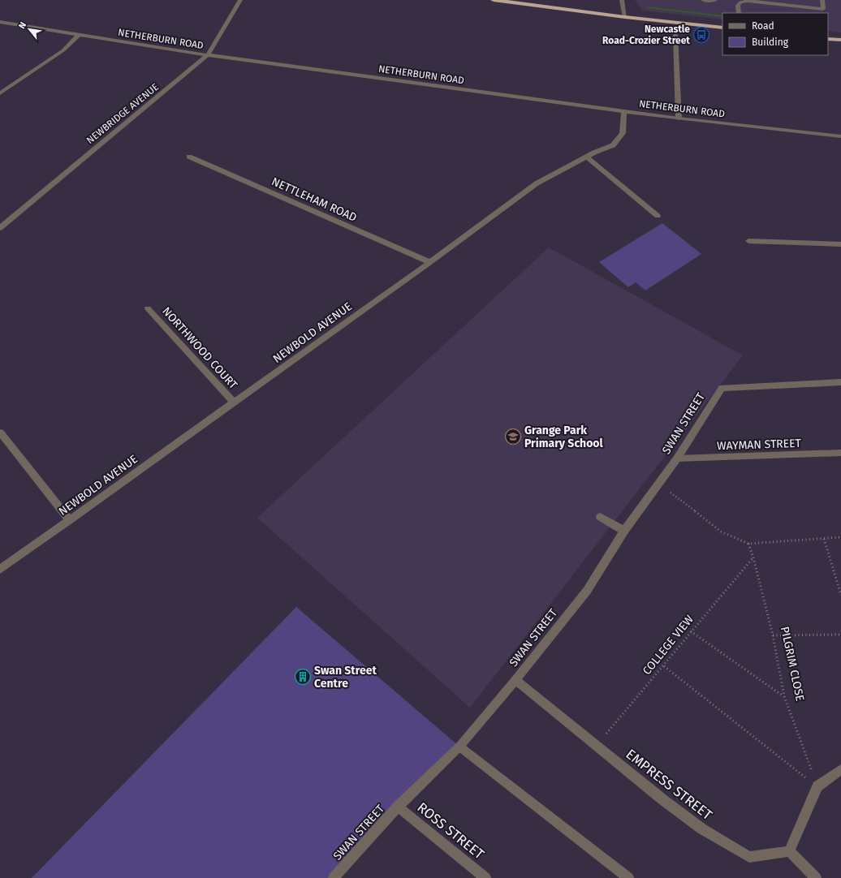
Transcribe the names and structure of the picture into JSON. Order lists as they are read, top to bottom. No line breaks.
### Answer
{"streets":{"street":["NETHERBURN ROAD","NEWBRIDGE AVENUE","NETTLEHAM ROAD","NEWBOLD AVENUE","NORTHWOOD COURT","SWAN STREET","WAYMAN STREET","EMPRESS STREET","ROSS STREET"],"path":["COLLEGE VIEW","PILGRIM CLOSE"]},"crossings":[["NETHERBURN ROAD","NEWBRIDGE AVENUE"],["NETHERBURN ROAD","NEWBOLD AVENUE"],["NETTLEHAM ROAD","NEWBOLD AVENUE"],["NEWBOLD AVENUE","NORTHWOOD COURT"],["SWAN STREET","WAYMAN STREET"],["SWAN STREET","EMPRESS STREET"],["SWAN STREET","ROSS STREET"],["COLLEGE VIEW","PILGRIM CLOSE"],["COLLEGE VIEW","EMPRESS STREET"]],"places":{"bus stop":["Newcastle Road-Crozier Street"],"school or university":["Grange Park Primary School"],"building":["Swan Street Centre"]},"legend":["Road","Building"],"north":"top left"}
